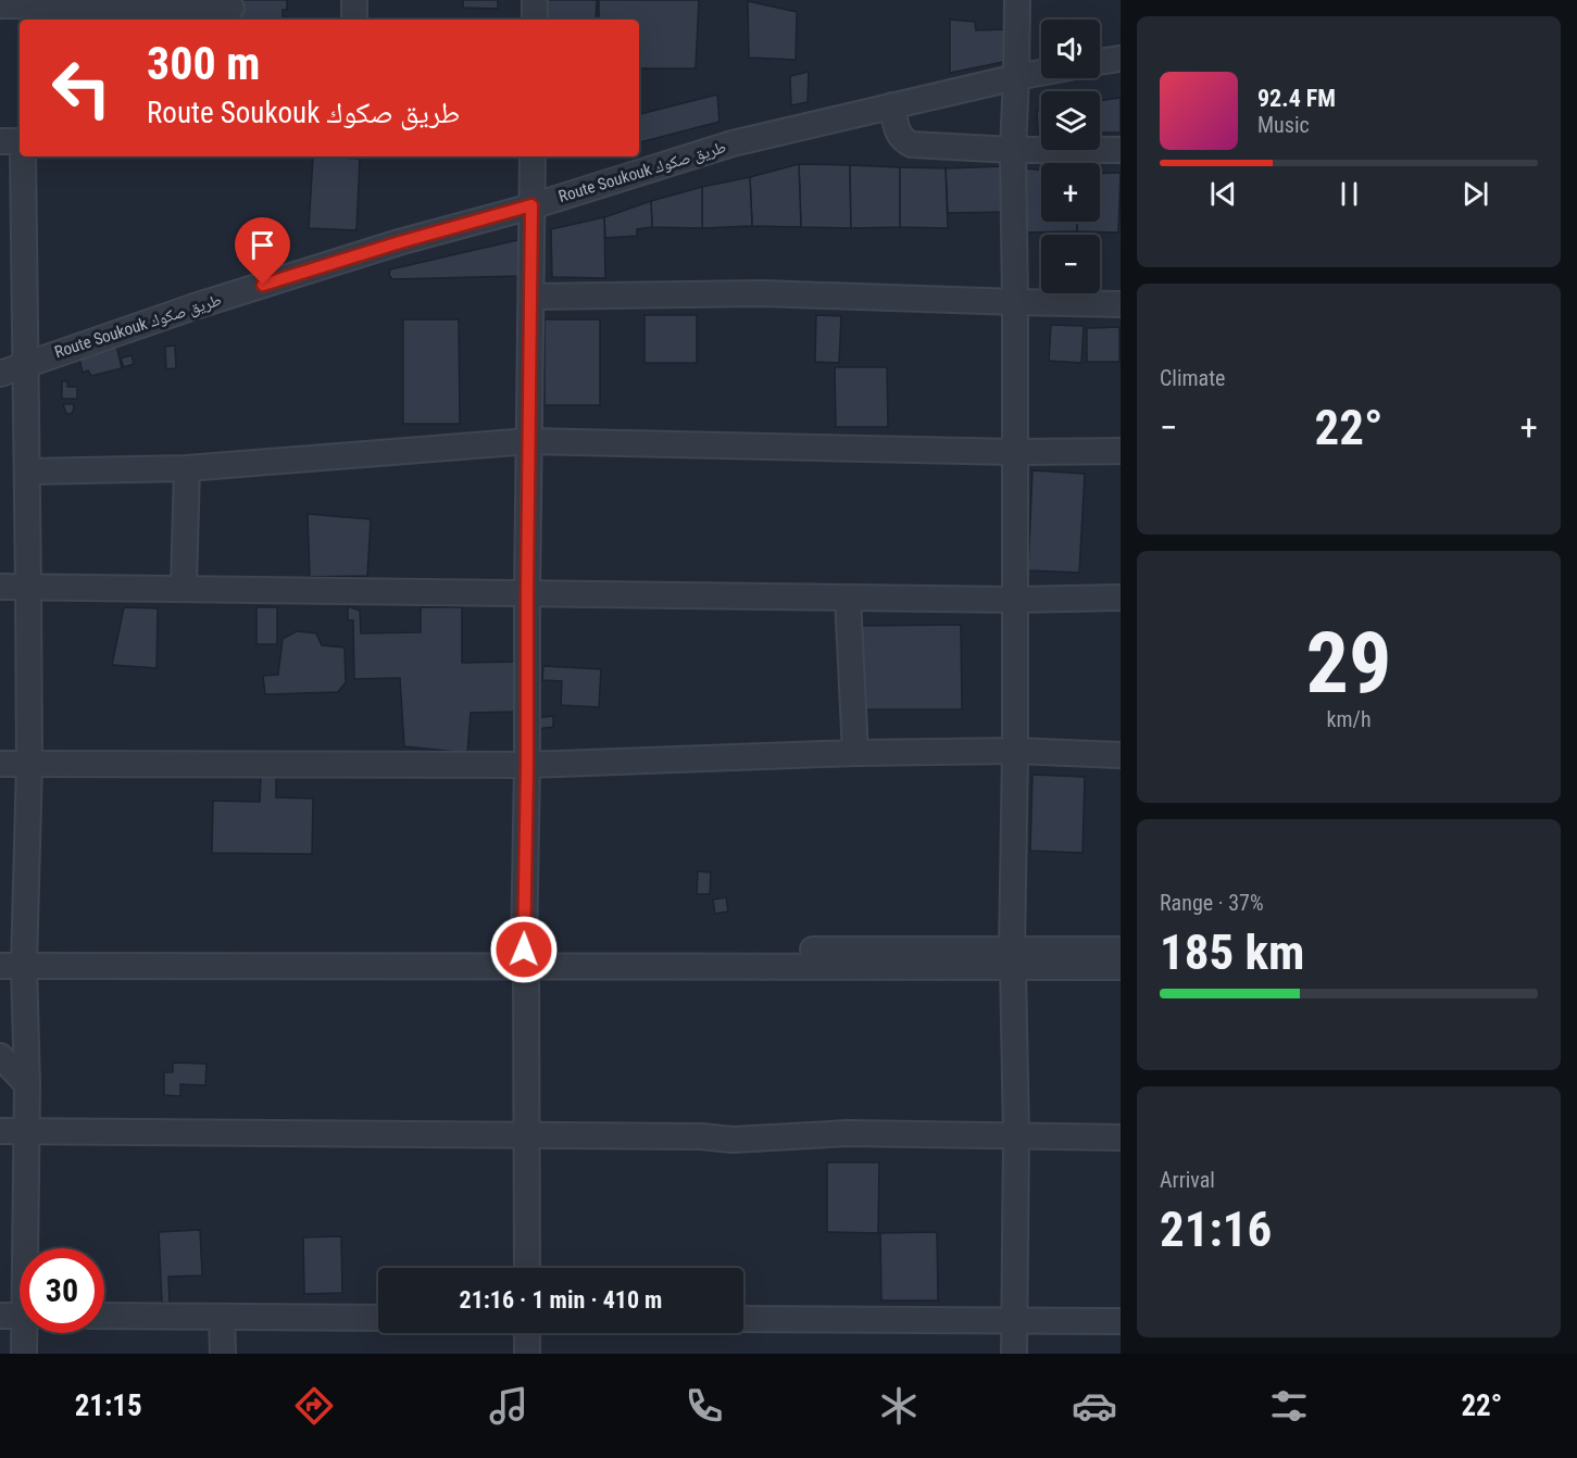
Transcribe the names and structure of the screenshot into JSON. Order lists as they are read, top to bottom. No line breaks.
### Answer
{"streets":{"street":["Route Soukouk طريق صكوك"]},"page":{"map_buttons":["+","−"],"turn":["300 m","Route Soukouk طريق صكوك"],"song":["92.4 FM","Music"],"tile":["Climate",["29","km/h"],["Range · 37%","185 km"],["Arrival","21:16"]],"heat":["−","22°","+"],"limit":"30","trip":"21:16 · 1 min · 410 m","tabs":["21:15","22°"]}}
